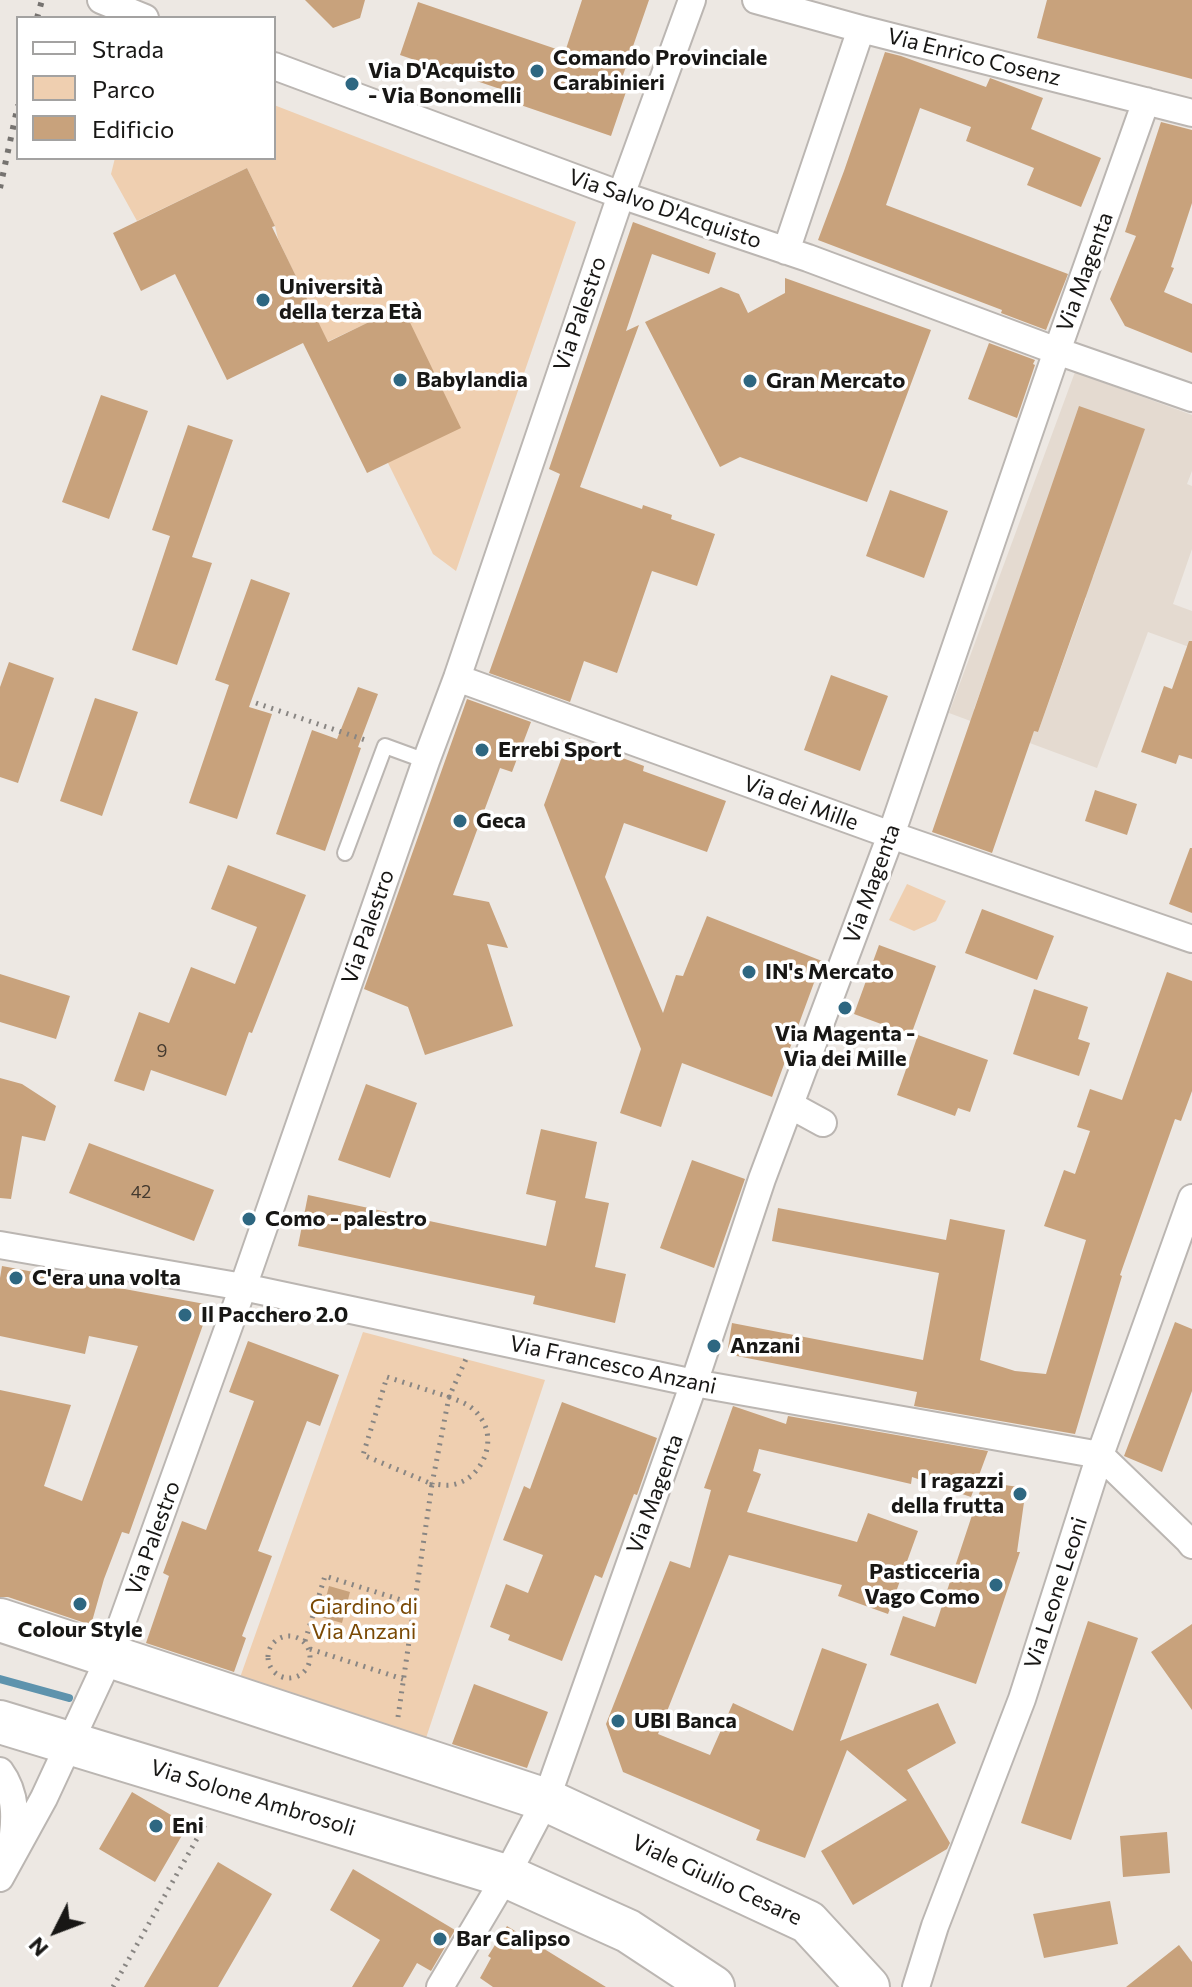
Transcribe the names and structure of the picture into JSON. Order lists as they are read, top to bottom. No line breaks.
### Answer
{"streets":{"main road":["Via Solone Ambrosoli","Viale Giulio Cesare"],"street":["Via Enrico Cosenz","Via Salvo D'Acquisto","Via Magenta","Via Palestro","Via dei Mille","Via Francesco Anzani","Via Leone Leoni"]},"crossings":[["Via Enrico Cosenz","Via Magenta"],["Via Salvo D'Acquisto","Via Magenta"],["Via Salvo D'Acquisto","Via Palestro"],["Via Magenta","Via dei Mille"],["Via Magenta","Via Francesco Anzani"],["Via Magenta","Via Solone Ambrosoli"],["Via Magenta","Viale Giulio Cesare"],["Via Palestro","Via dei Mille"],["Via Palestro","Via Francesco Anzani"],["Via Palestro","Via Solone Ambrosoli"],["Via Francesco Anzani","Via Leone Leoni"]],"parks":["Giardino di Via Anzani"],"places":["Comando Provinciale Carabinieri","Via D'Acquisto - Via Bonomelli","Università della terza Età","Babylandia","Gran Mercato","Errebi Sport","Geca","IN's Mercato","Via Magenta - Via dei Mille","Como - palestro","C'era una volta","Il Pacchero 2.0","Anzani","I ragazzi della frutta","Pasticceria Vago Como","Colour Style","UBI Banca","Eni","Bar Calipso"],"house_numbers":["9","42"],"legend":["Strada","Parco","Edificio"],"north":"bottom left"}
